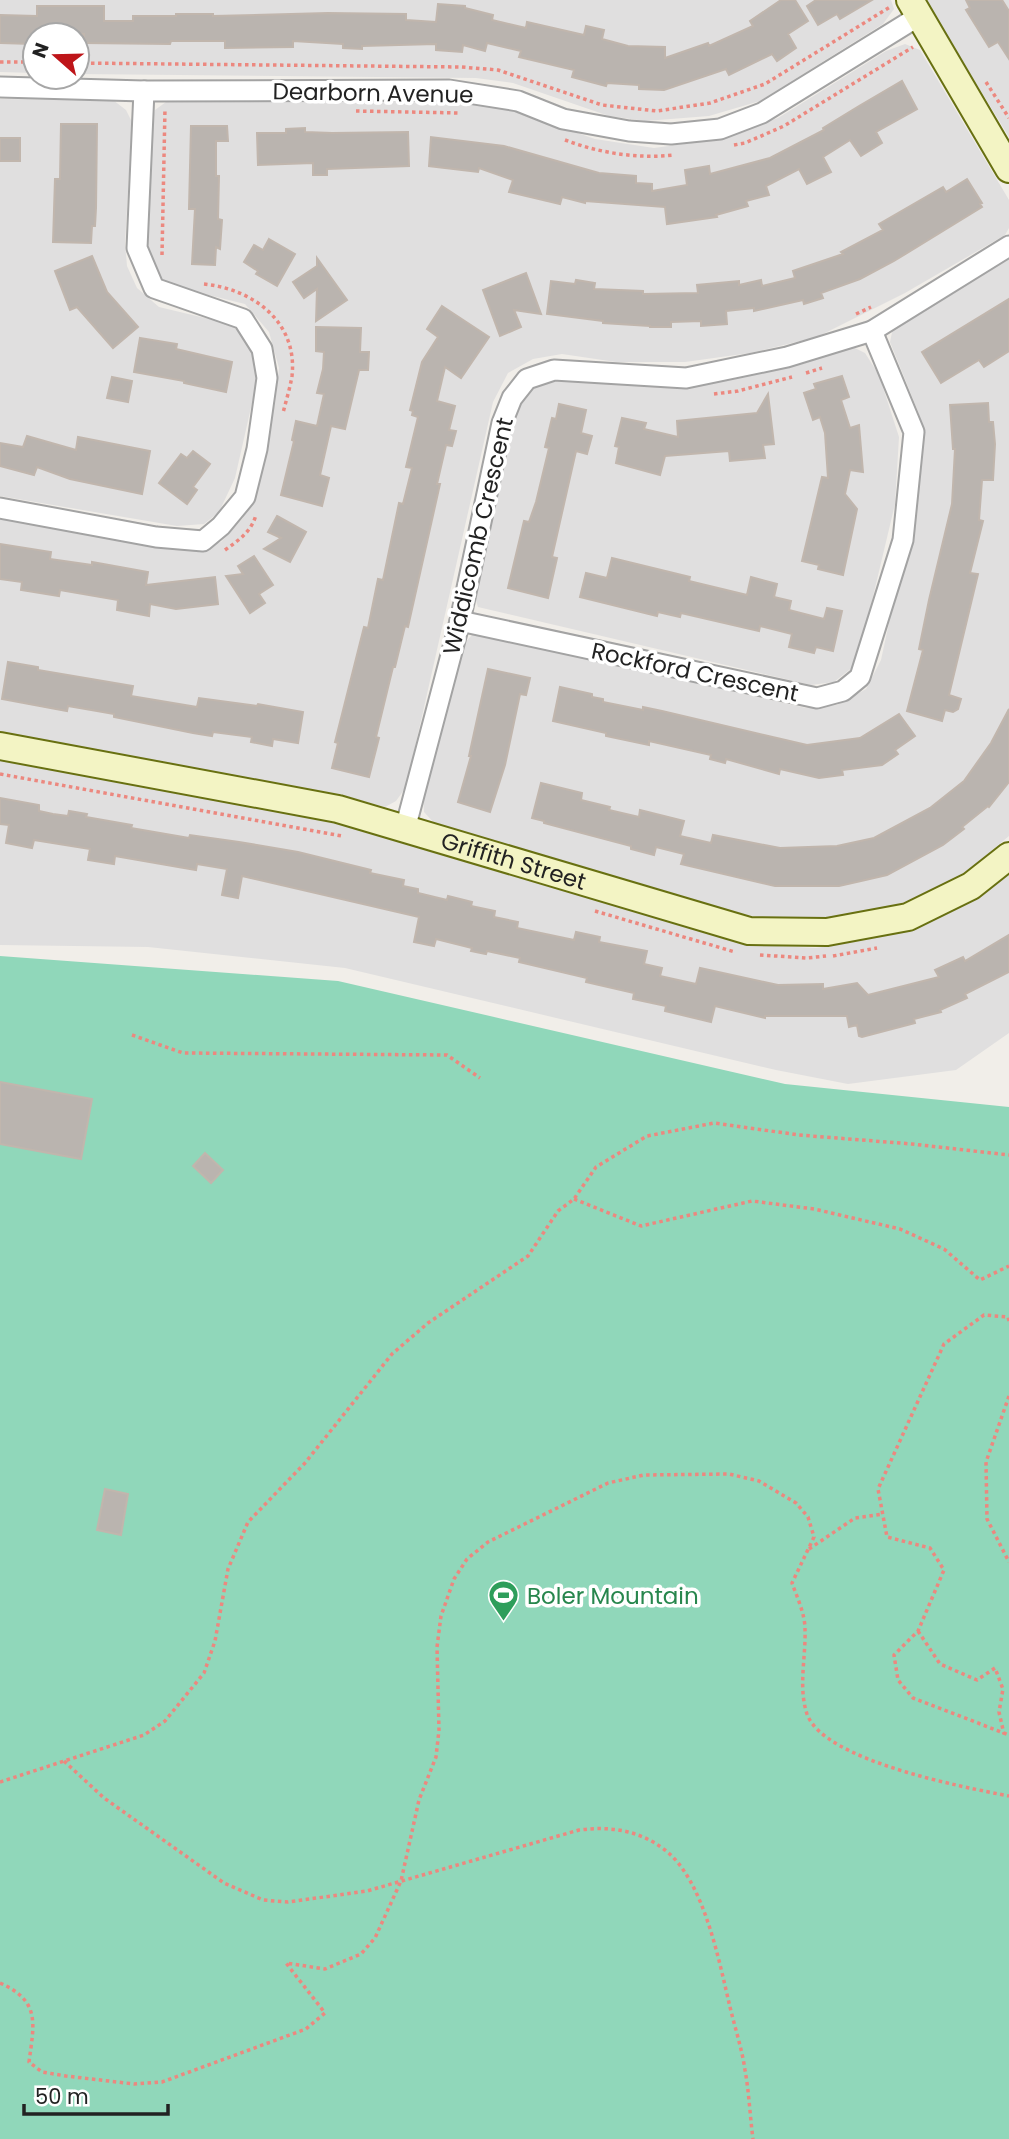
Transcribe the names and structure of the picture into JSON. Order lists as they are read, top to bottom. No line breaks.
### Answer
{"streets":{"street":["Dearborn Avenue","Widdicomb Crescent","Rockford Crescent","Griffith Street"]},"crossings":[["Widdicomb Crescent","Rockford Crescent"],["Widdicomb Crescent","Griffith Street"]],"places":{"sports":["Boler Mountain"]},"scale_bar":"50 m","north":"left"}
